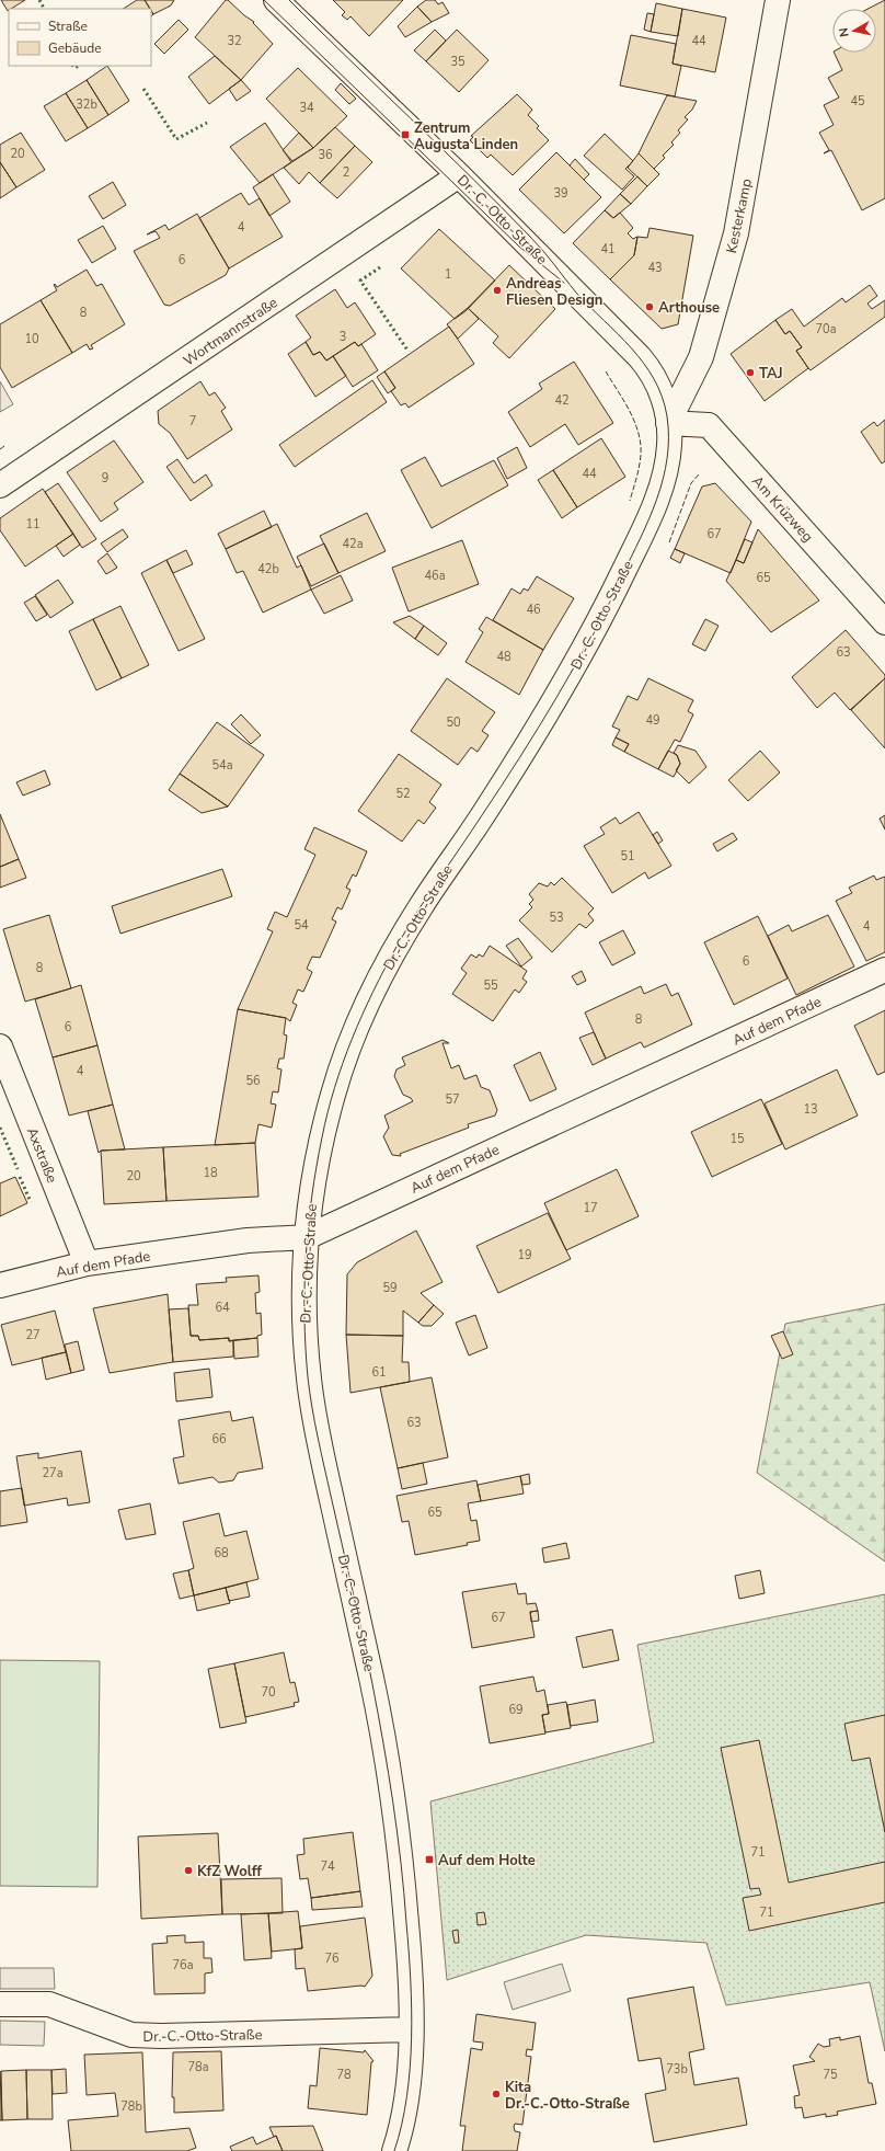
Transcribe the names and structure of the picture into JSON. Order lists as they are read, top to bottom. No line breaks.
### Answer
{"streets":{"street":["Kesterkamp","Dr.-C.-Otto-Straße","Wortmannstraße","Am Krüzweg","Auf dem Pfade","Axstraße"]},"crossings":[["Kesterkamp","Dr.-C.-Otto-Straße"],["Kesterkamp","Am Krüzweg"],["Dr.-C.-Otto-Straße","Wortmannstraße"],["Dr.-C.-Otto-Straße","Am Krüzweg"],["Dr.-C.-Otto-Straße","Auf dem Pfade"],["Auf dem Pfade","Axstraße"]],"places":{"transit":["Zentrum Augusta Linden","Auf dem Holte"],"other":["Andreas Fliesen Design","Arthouse","TAJ","KfZ Wolff","Kita Dr.-C.-Otto-Straße"]},"house_numbers":["32","44","35","45","32b","34","20","36","2","39","4","41","6","43","1","8","70a","3","10","42","7","44","9","11","67","42a","42b","46a","65","46","63","48","49","50","54a","52","51","53","54","4","6","8","55","8","6","4","56","57","13","15","18","20","17","19","59","64","27","61","63","66","27a","65","68","67","70","69","71","74","71","76","76a","78a","73b","78","75","78b"],"legend":["Straße","Gebäude"],"north":"left"}
